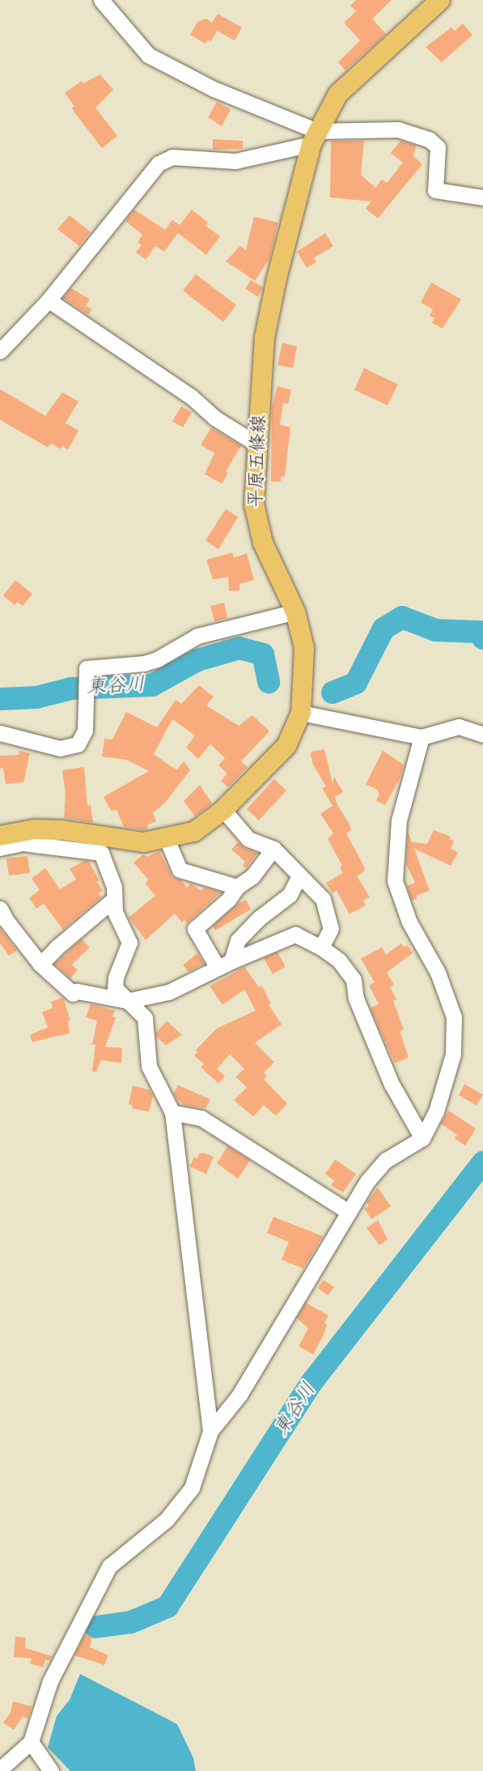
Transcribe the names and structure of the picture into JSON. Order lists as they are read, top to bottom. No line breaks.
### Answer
{"streets":{"main road":["平原五條線"]},"water":["東谷川"]}
